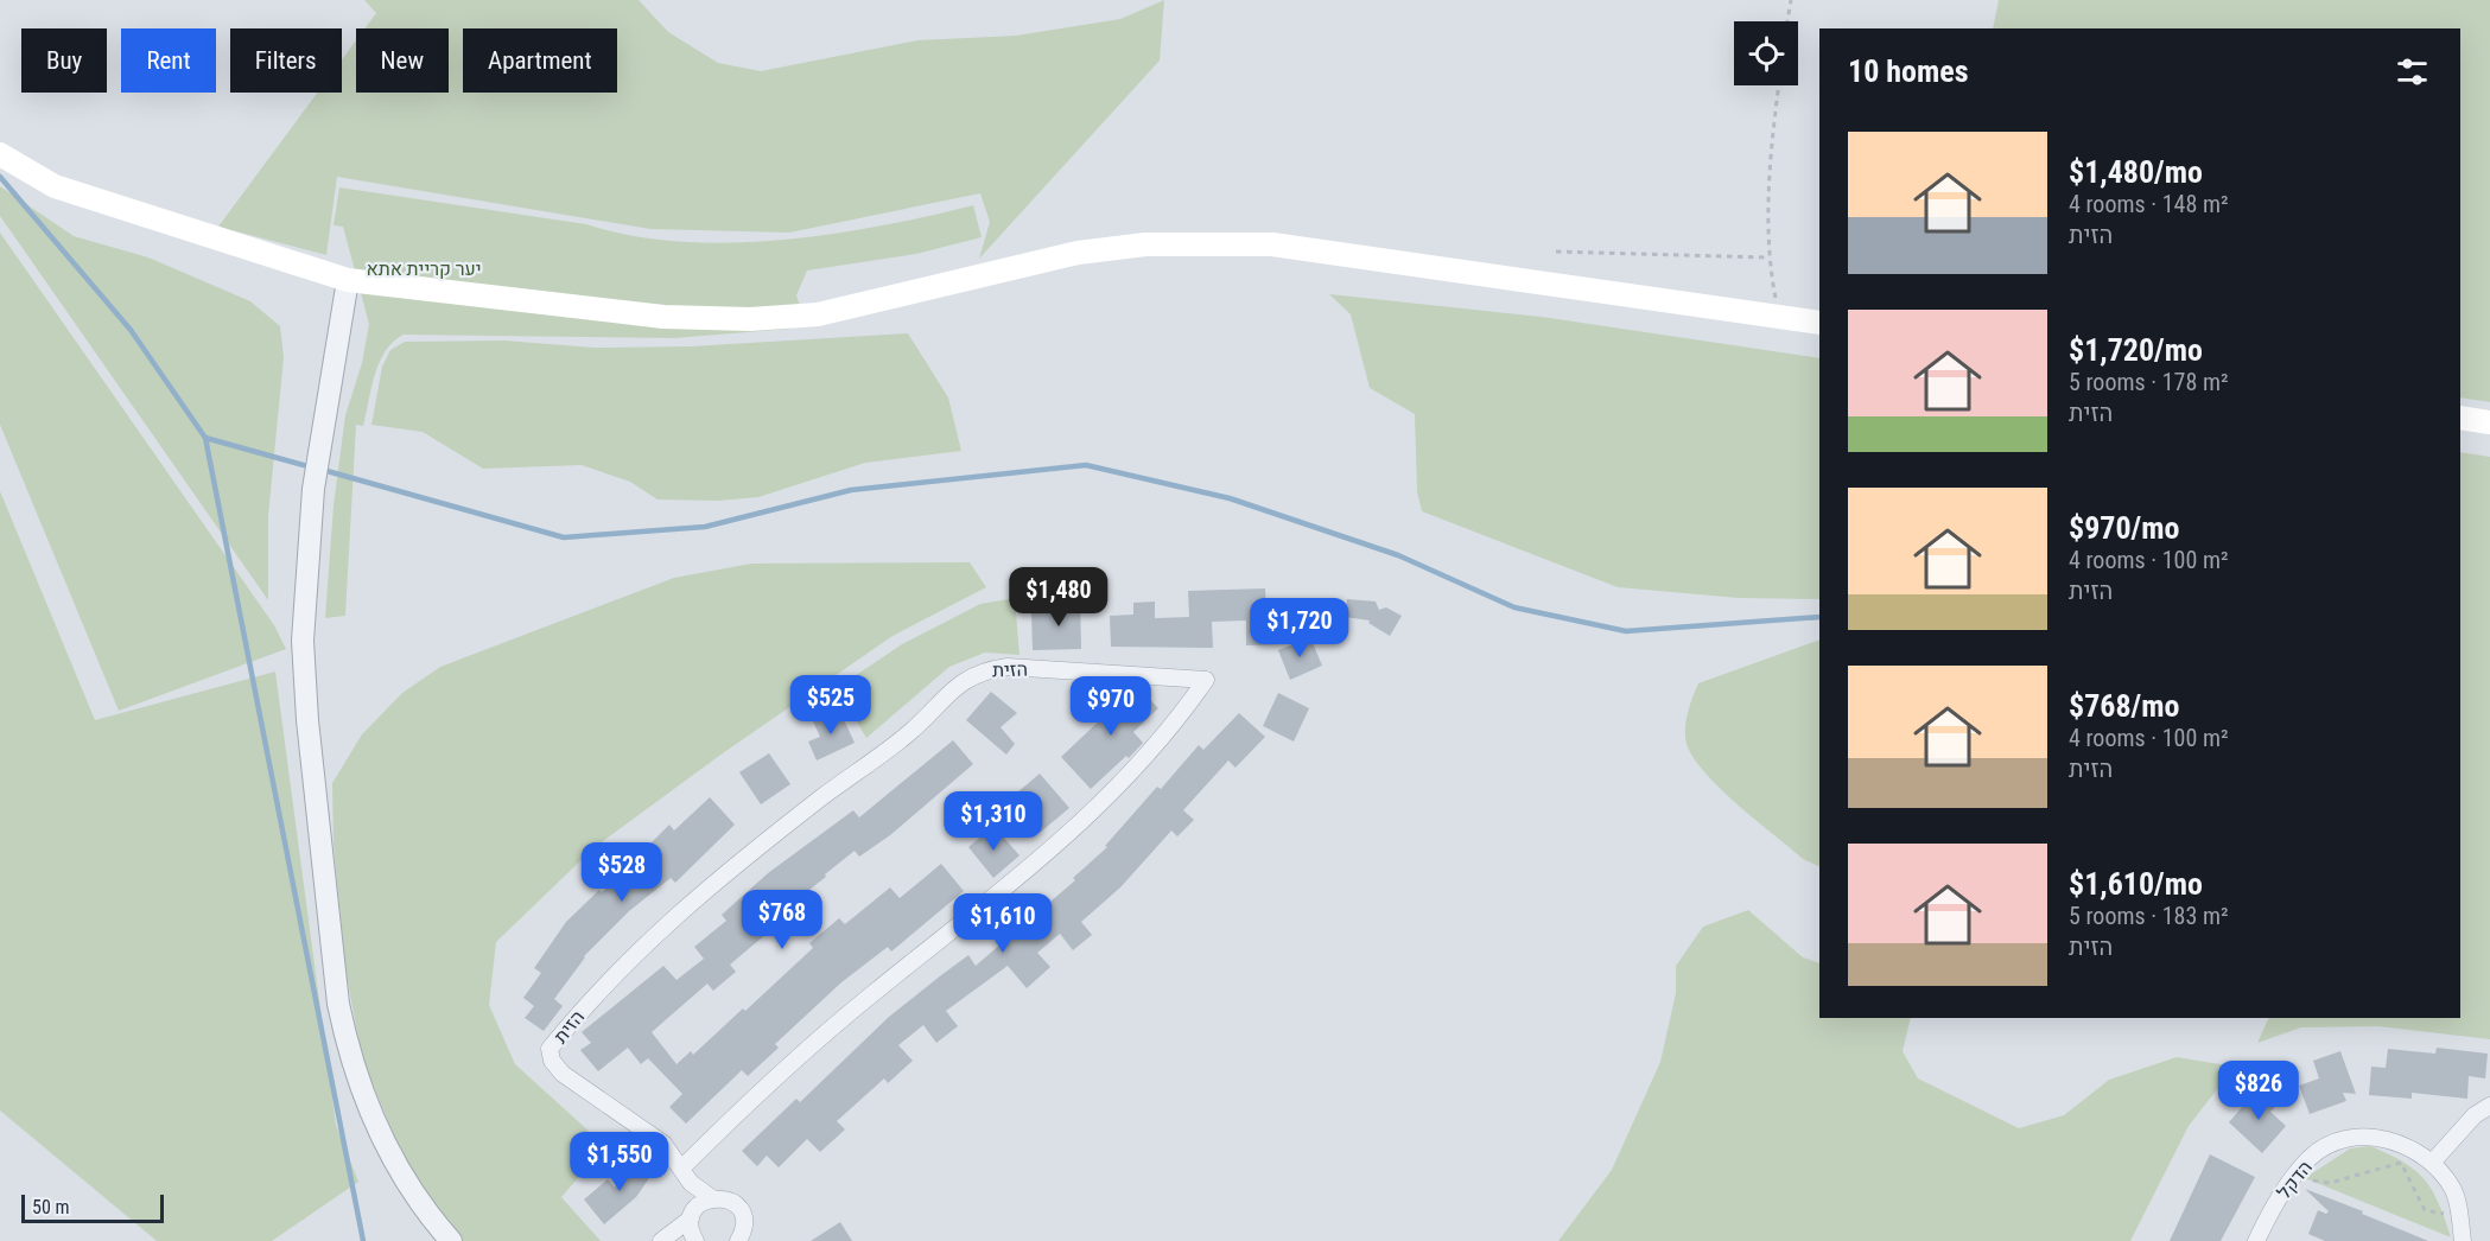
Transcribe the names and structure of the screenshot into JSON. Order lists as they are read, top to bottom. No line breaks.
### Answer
{"streets":{"street":["הזית","הדקל"]},"parks":["יער קריית אתא"],"scale_bar":"50 m","page":{"chip":["Buy","Rent","Filters","New","Apartment"],"heading":"10 homes","list":[{"name":"$1,480/mo","note":"4 rooms · 148 m² · הזית"},{"name":"$1,720/mo","note":"5 rooms · 178 m² · הזית"},{"name":"$970/mo","note":"4 rooms · 100 m² · הזית"},{"name":"$768/mo","note":"4 rooms · 100 m² · הזית"},{"name":"$1,610/mo","note":"5 rooms · 183 m² · הזית"}],"price":["$1,480","$1,720","$525","$970","$1,310","$528","$768","$1,610","$826","$1,550"],"scale":"50 m"}}
